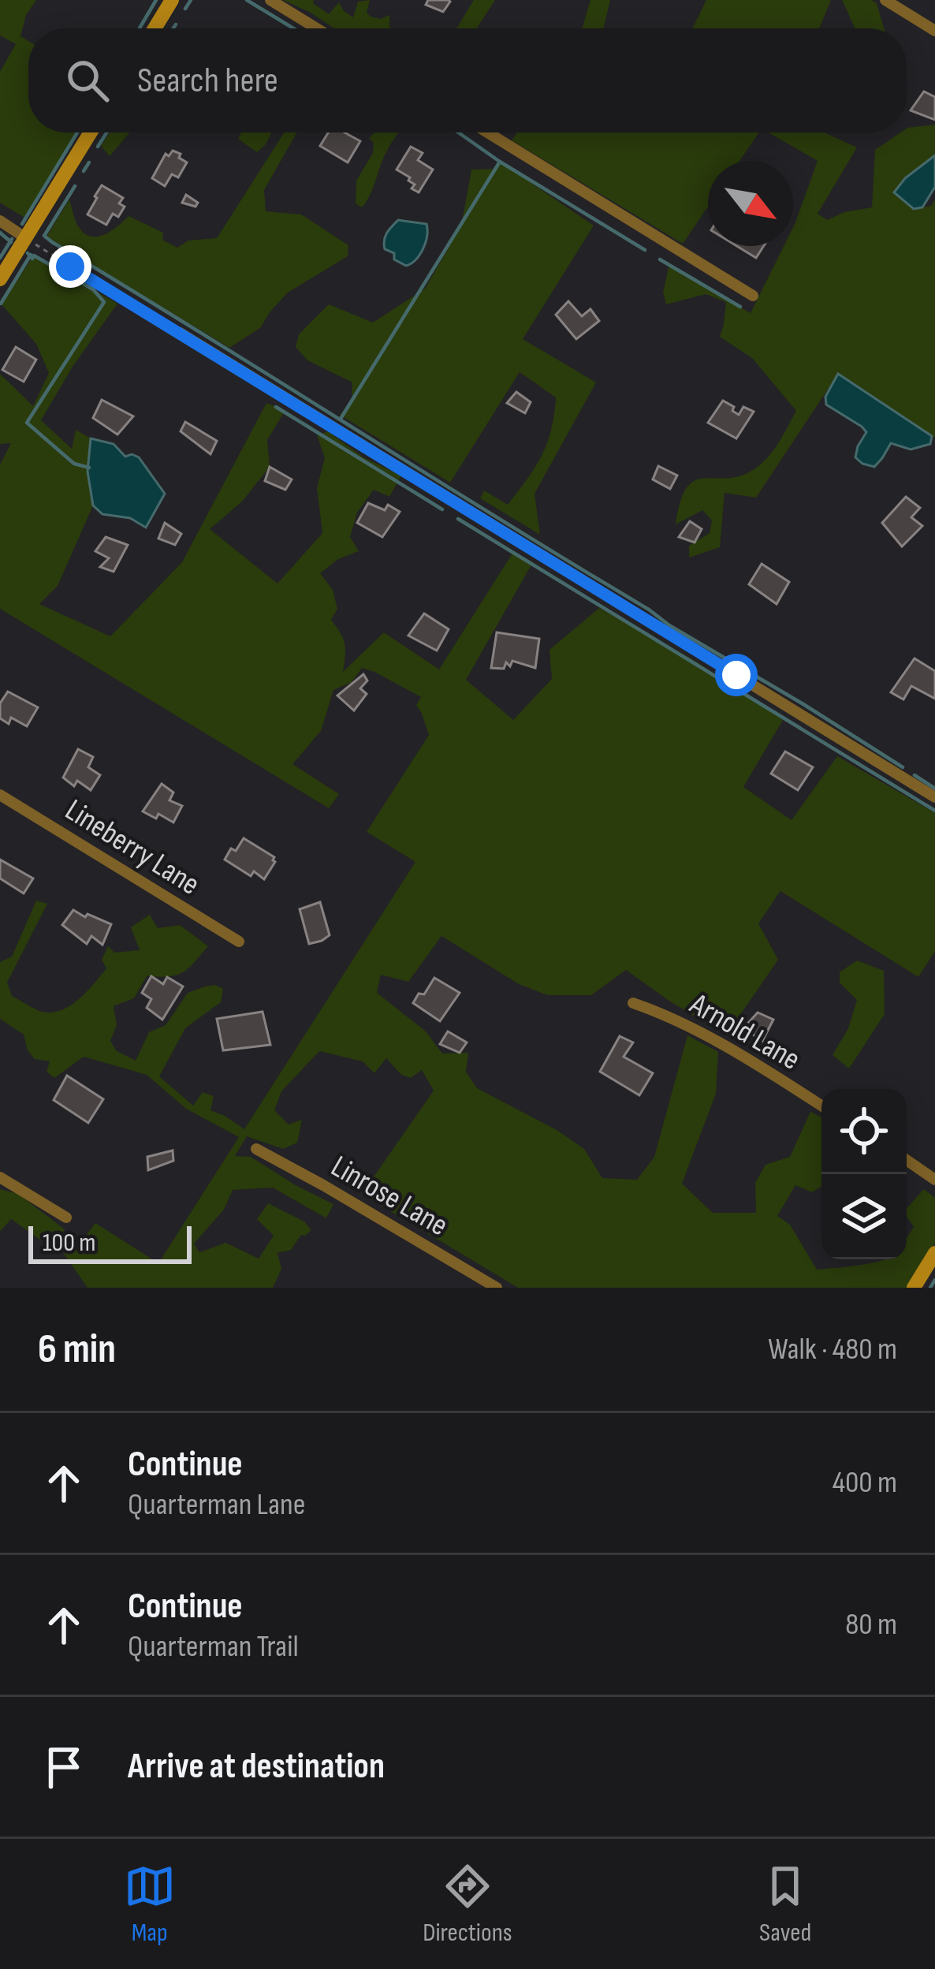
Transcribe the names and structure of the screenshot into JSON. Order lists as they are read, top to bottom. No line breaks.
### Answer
{"streets":{"street":["Lineberry Lane","Arnold Lane","Linrose Lane"]},"scale_bar":"100 m","north":"bottom right","page":{"search":"Search here","scale":"100 m","heading":["6 min","Walk · 480 m"],"list":[["Continue","Quarterman Lane","400 m"],["Continue","Quarterman Trail","80 m"],"Arrive at destination"],"nav":["Map","Directions","Saved"]}}
